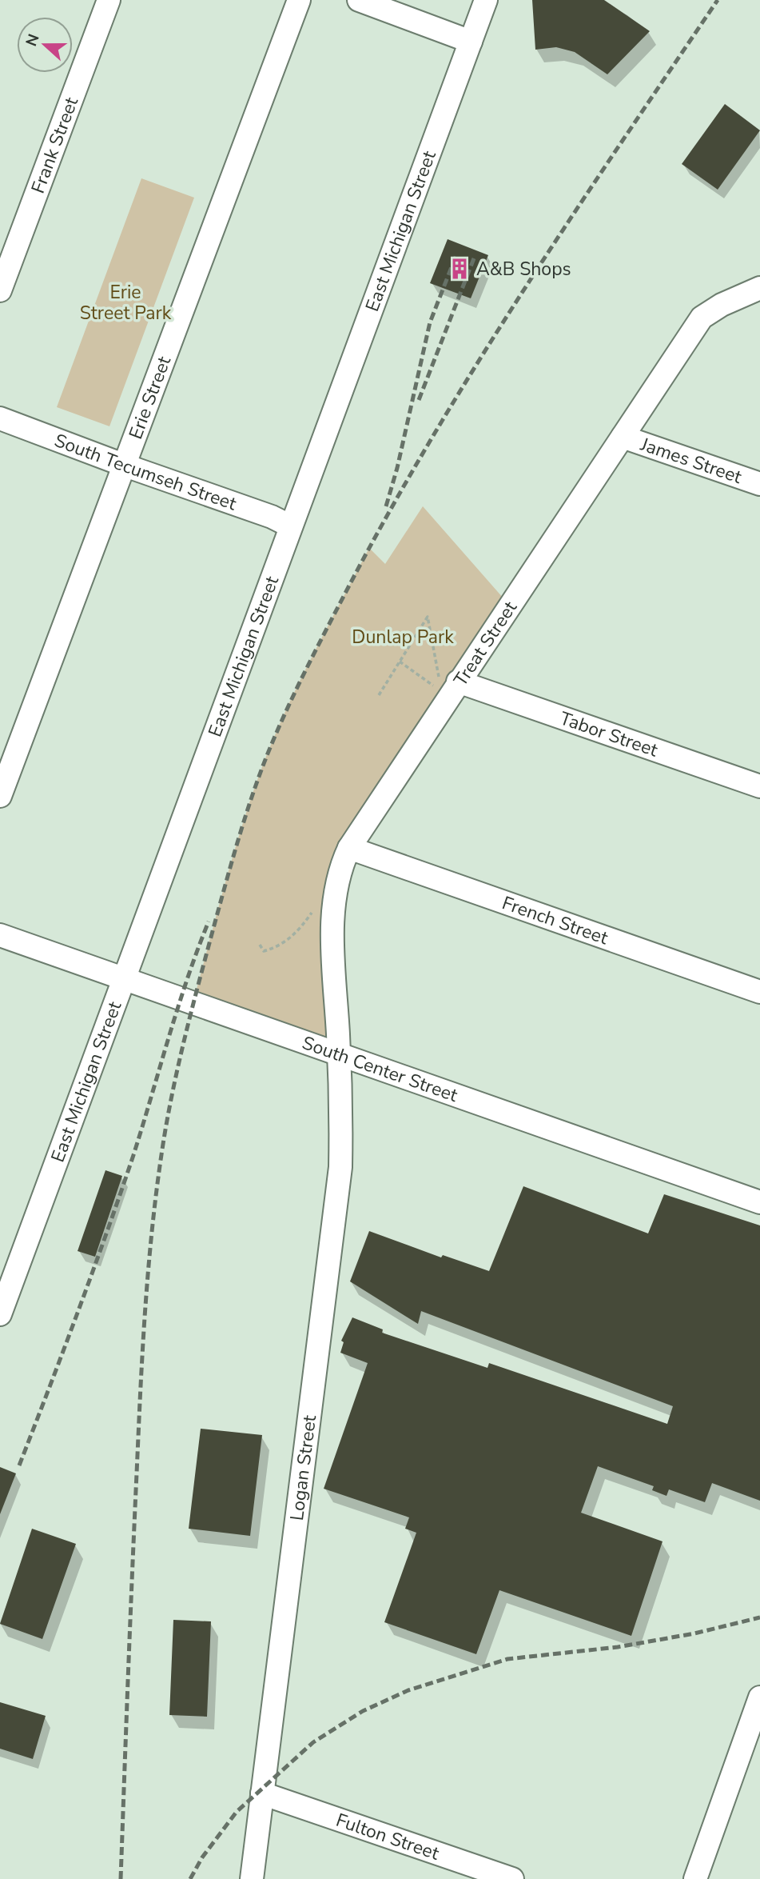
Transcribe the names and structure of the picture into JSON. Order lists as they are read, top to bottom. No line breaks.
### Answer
{"streets":{"street":["Frank Street","East Michigan Street","Erie Street","James Street","South Tecumseh Street","Treat Street","Tabor Street","French Street","South Center Street","Logan Street","Fulton Street"]},"crossings":[["East Michigan Street","South Tecumseh Street"],["East Michigan Street","South Center Street"],["Erie Street","South Tecumseh Street"],["James Street","Treat Street"],["Treat Street","Tabor Street"],["Treat Street","French Street"],["Treat Street","South Center Street"],["Treat Street","Logan Street"],["South Center Street","Logan Street"],["Logan Street","Fulton Street"]],"parks":["Erie Street Park","Dunlap Park"],"places":{"building":["A&B Shops"]},"north":"left"}
